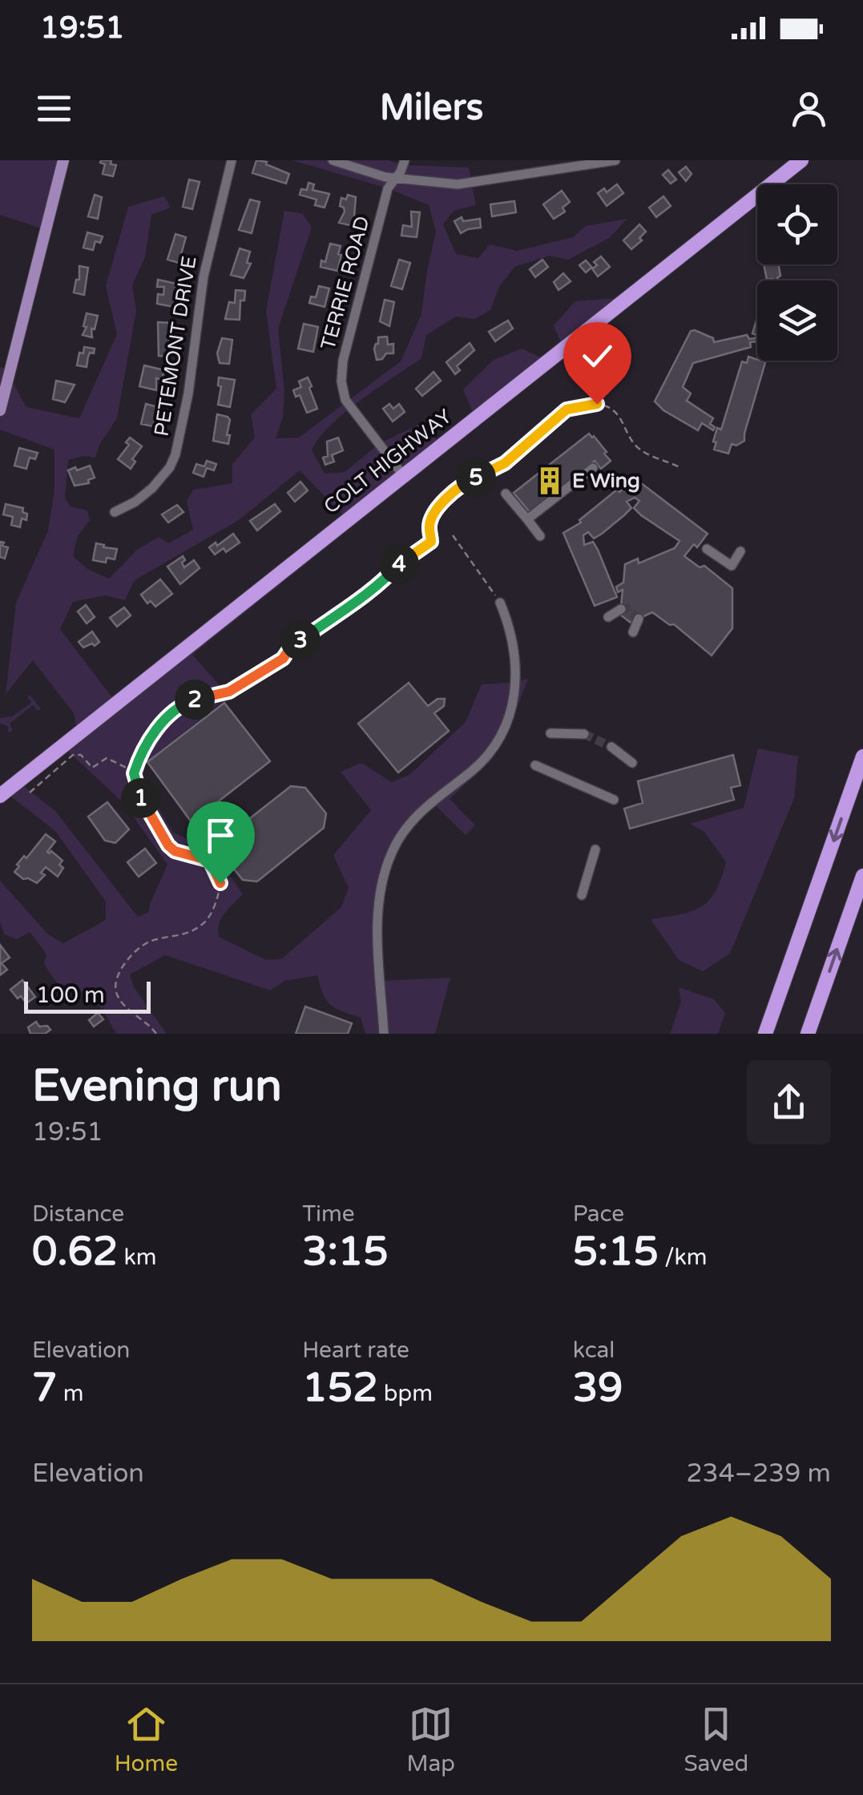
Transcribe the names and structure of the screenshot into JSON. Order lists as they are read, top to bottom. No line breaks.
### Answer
{"streets":{"highway":["COLT HIGHWAY"],"street":["TERRIE ROAD","PETEMONT DRIVE"]},"crossings":[["TERRIE ROAD","COLT HIGHWAY"]],"places":{"building":["E Wing"]},"scale_bar":"100 m","page":{"status":"19:51","header":"Milers","pins":["5","4","3","2","1"],"scale":"100 m","heading":["Evening run","19:51"],"stats":[["Distance","0.62 km"],["Time","3:15"],["Pace","5:15 /km"],["Elevation","7 m"],["Heart rate","152 bpm"],["kcal","39"]],"chart":["Elevation","234–239 m"],"tabs":["Home","Map","Saved"]}}
